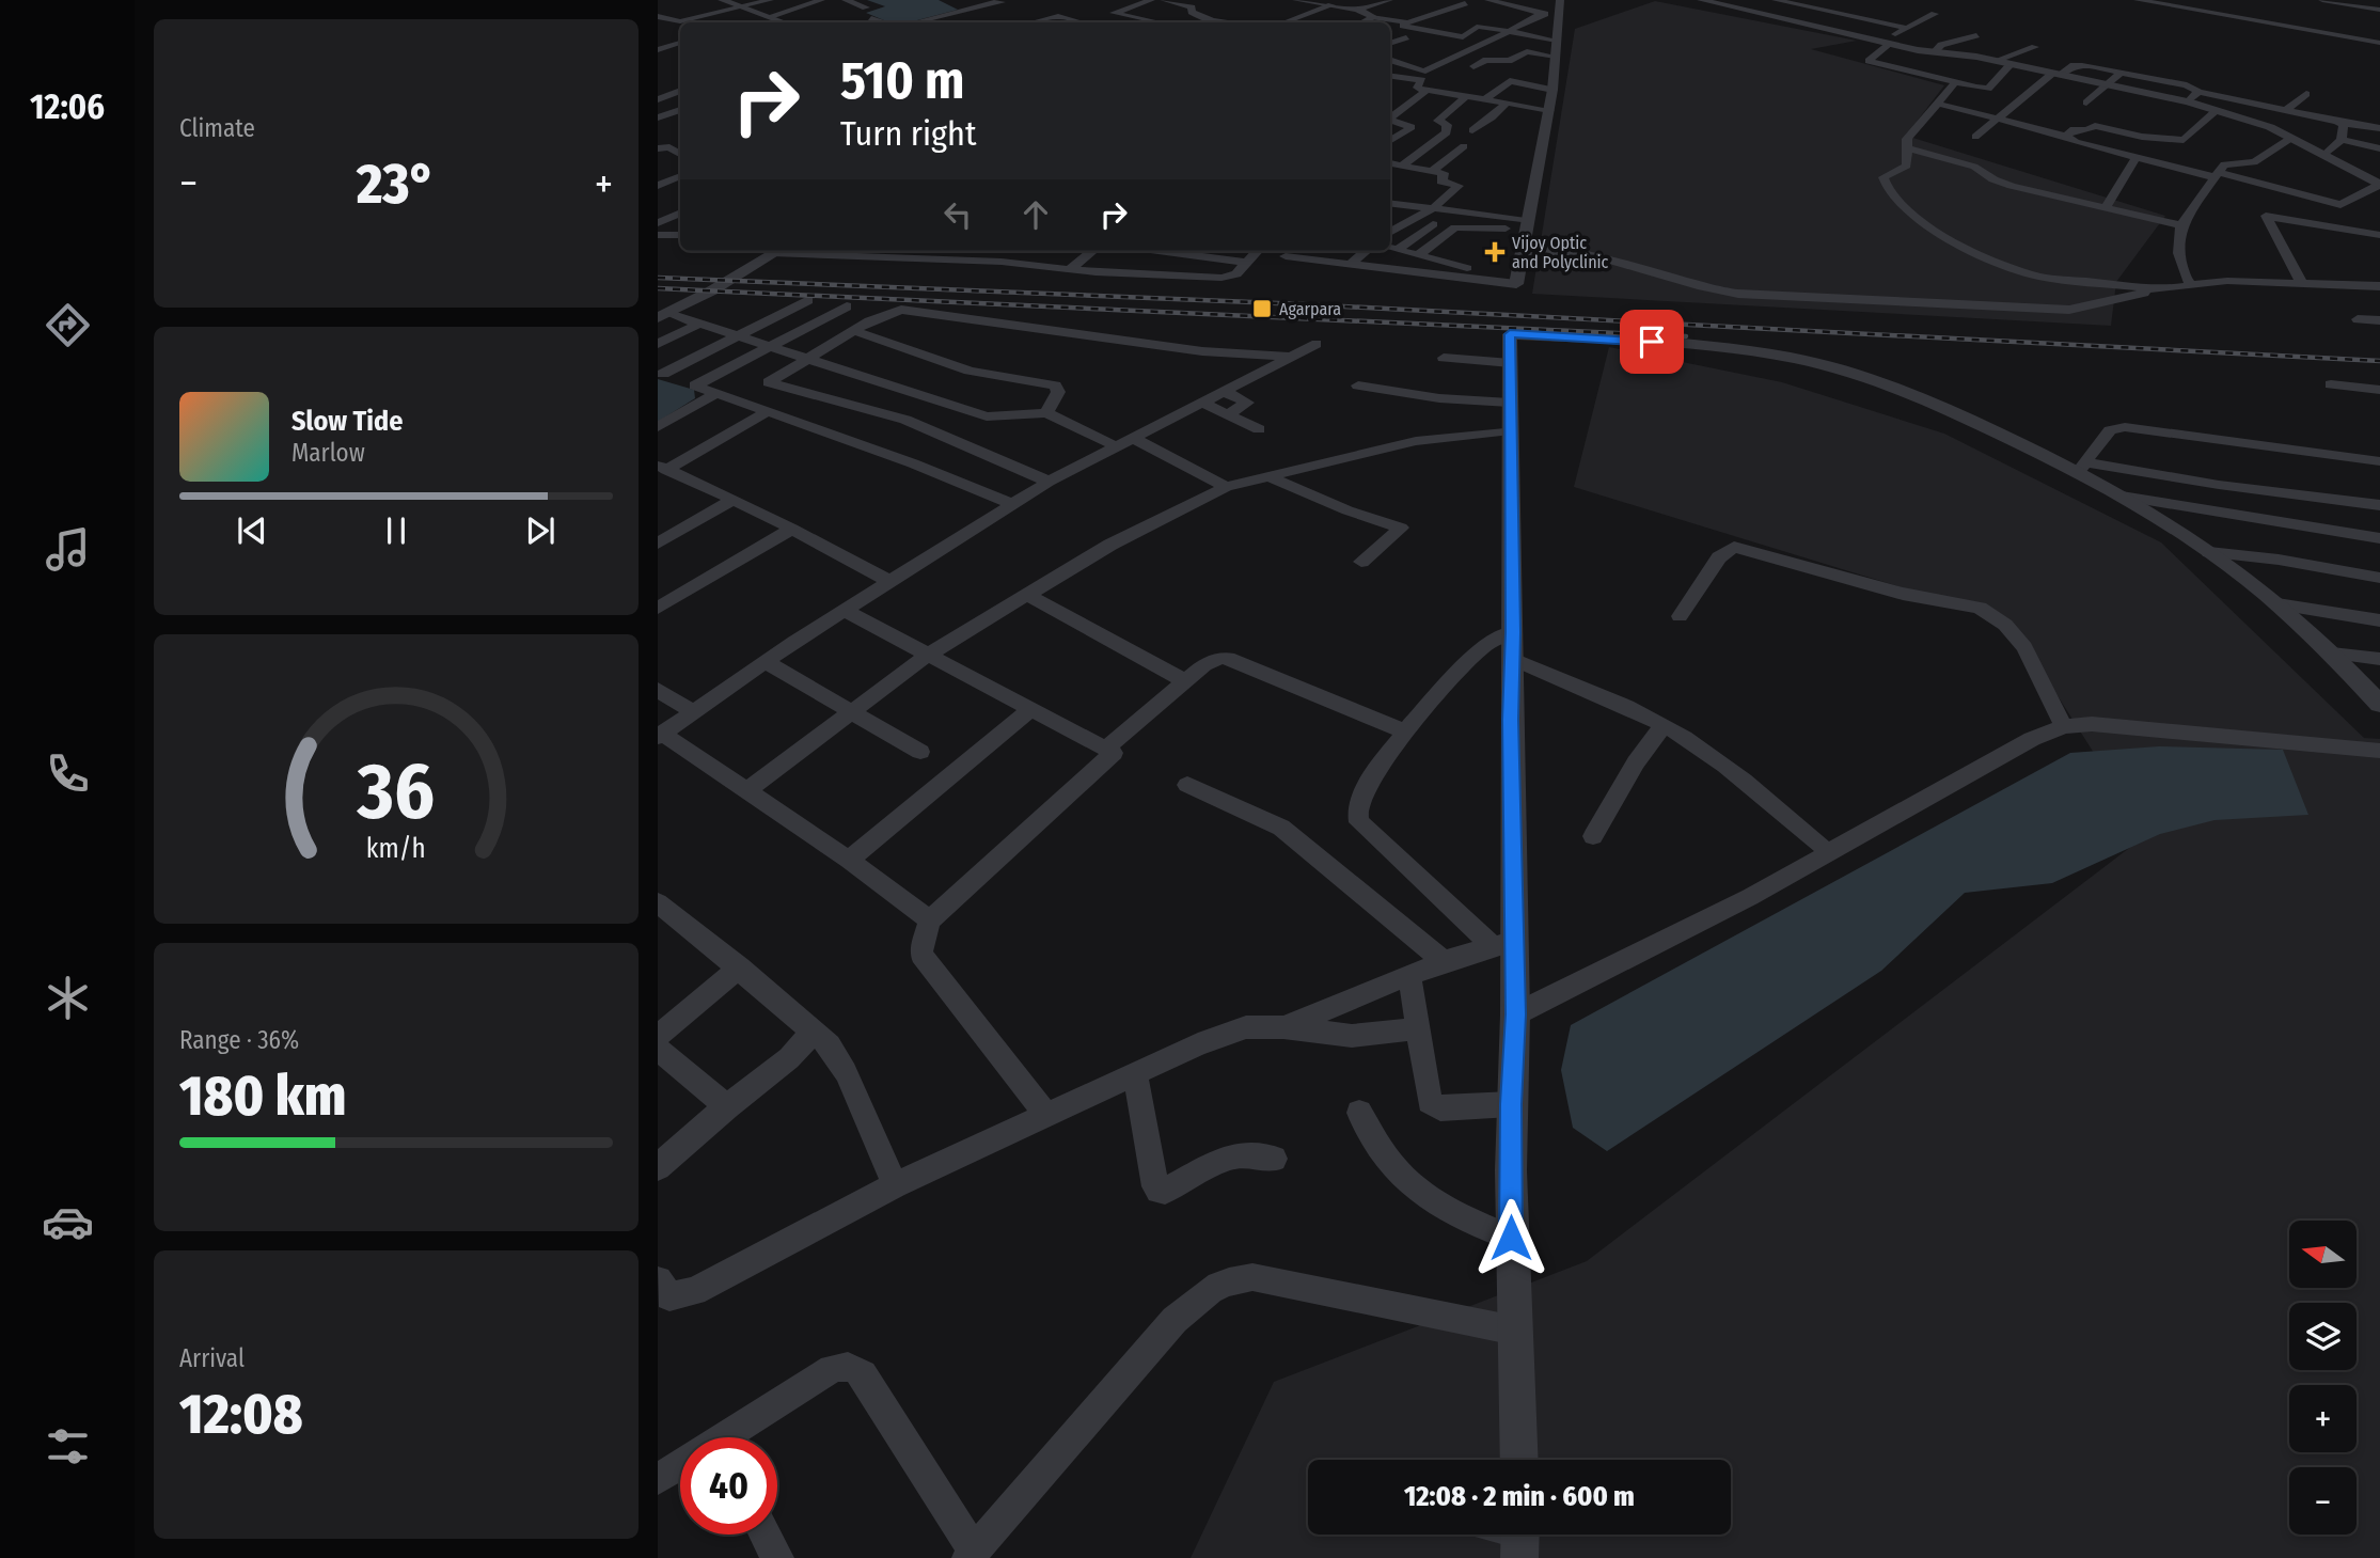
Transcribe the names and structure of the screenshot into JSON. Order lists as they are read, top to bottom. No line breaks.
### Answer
{"places":{"health":["Vijoy Optic and Polyclinic"],"transit":["Agarpara"]},"north":"left","page":{"tabs":"12:06","tile":["Climate",["Range · 36%","180 km"],["Arrival","12:08"]],"turn":["510 m","Turn right"],"heat":["−","23°","+"],"song":["Slow Tide","Marlow"],"map_buttons":["+","−"],"limit":"40","trip":"12:08 · 2 min · 600 m","gauge":["36","km/h"]}}
